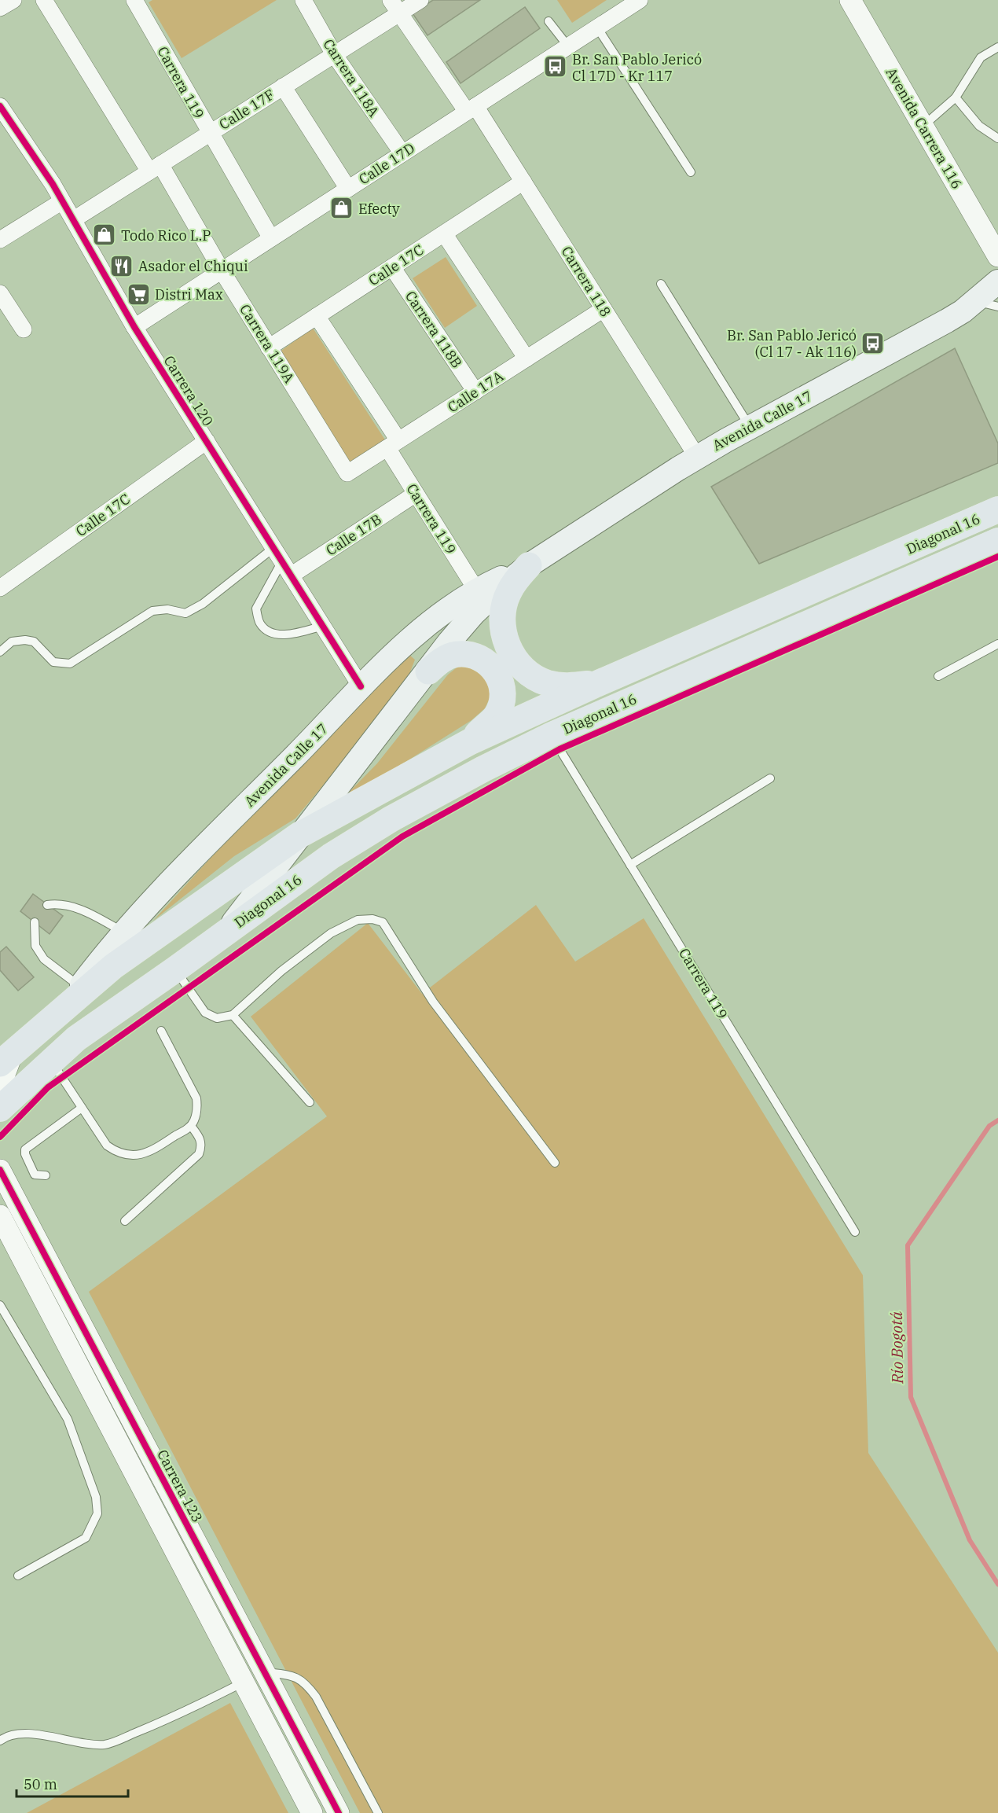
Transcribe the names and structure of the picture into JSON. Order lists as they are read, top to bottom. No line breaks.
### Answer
{"streets":{"main road":["Avenida Calle 17","Diagonal 16"],"street":["Carrera 118A","Carrera 119","Calle 17F","Avenida Carrera 116","Calle 17D","Calle 17C","Carrera 118","Carrera 118B","Carrera 119A","Carrera 120","Calle 17A","Calle 17B","Carrera 123"]},"crossings":[["Carrera 118A","Calle 17F"],["Carrera 118A","Calle 17D"],["Carrera 119","Calle 17F"],["Carrera 119","Calle 17D"],["Carrera 119","Calle 17C"],["Carrera 119","Calle 17A"],["Carrera 119","Avenida Calle 17"],["Carrera 119","Diagonal 16"],["Carrera 119","Calle 17B"],["Calle 17F","Carrera 118"],["Calle 17F","Carrera 119A"],["Calle 17F","Carrera 120"],["Calle 17D","Carrera 118"],["Calle 17D","Carrera 119A"],["Calle 17D","Carrera 120"],["Calle 17C","Carrera 118"],["Calle 17C","Carrera 118B"],["Calle 17C","Carrera 119A"],["Calle 17C","Carrera 120"],["Carrera 118","Calle 17A"],["Carrera 118","Avenida Calle 17"],["Carrera 118B","Calle 17A"],["Carrera 119A","Calle 17A"],["Carrera 120","Avenida Calle 17"],["Carrera 120","Calle 17B"],["Avenida Calle 17","Diagonal 16"]],"water":["Río Bogotá"],"places":{"bus stop":["Br. San Pablo Jericó Cl 17D - Kr 117","Br. San Pablo Jericó (Cl 17 - Ak 116)"],"shop":["Efecty","Todo Rico L.P"],"restaurant":["Asador el Chiqui"],"supermarket":["Distri Max"]},"scale_bar":"50 m"}
